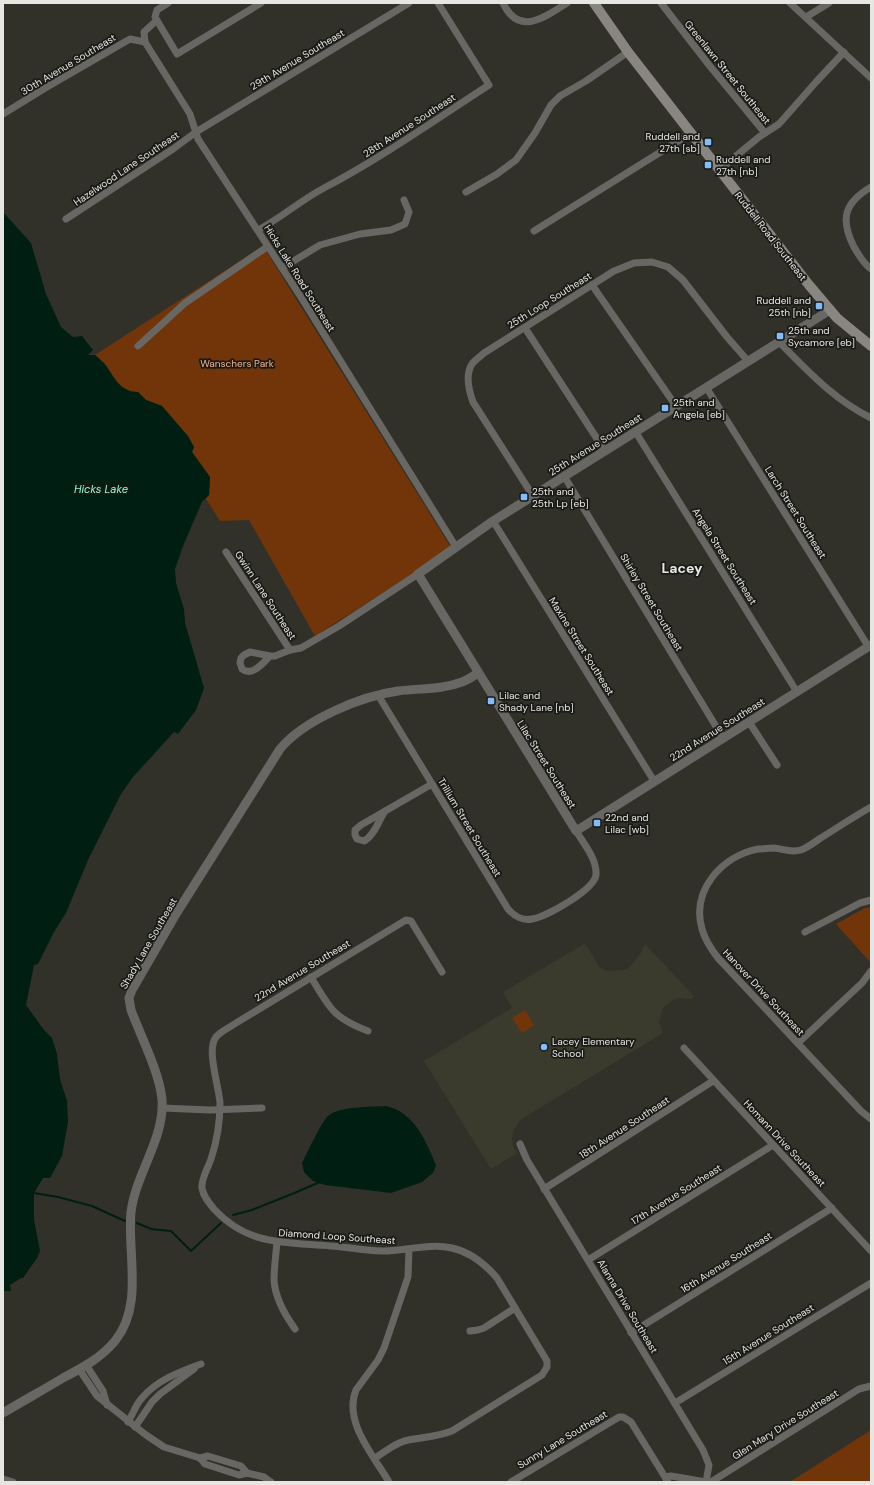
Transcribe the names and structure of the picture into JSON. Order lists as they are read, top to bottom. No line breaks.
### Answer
{"streets":{"main road":["Ruddell Road Southeast"],"street":["29th Avenue Southeast","30th Avenue Southeast","Greenlawn Street Southeast","28th Avenue Southeast","Hazelwood Lane Southeast","Hicks Lake Road Southeast","25th Loop Southeast","25th Avenue Southeast","Larch Street Southeast","Angela Street Southeast","Gwinn Lane Southeast","Shirley Street Southeast","Maxine Street Southeast","22nd Avenue Southeast","Lilac Street Southeast","Trillium Street Southeast","Shady Lane Southeast","Hanover Drive Southeast","18th Avenue Southeast","Homann Drive Southeast","17th Avenue Southeast","Diamond Loop Southeast","16th Avenue Southeast","Alanna Drive Southeast","15th Avenue Southeast","Glen Mary Drive Southeast","Sunny Lane Southeast"]},"crossings":[["29th Avenue Southeast","Hazelwood Lane Southeast"],["29th Avenue Southeast","Hicks Lake Road Southeast"],["30th Avenue Southeast","Hicks Lake Road Southeast"],["28th Avenue Southeast","Hicks Lake Road Southeast"],["Hazelwood Lane Southeast","Hicks Lake Road Southeast"],["Ruddell Road Southeast","25th Avenue Southeast"],["Hicks Lake Road Southeast","25th Avenue Southeast"],["25th Loop Southeast","25th Avenue Southeast"],["25th Avenue Southeast","Larch Street Southeast"],["25th Avenue Southeast","Angela Street Southeast"],["25th Avenue Southeast","Gwinn Lane Southeast"],["25th Avenue Southeast","Shirley Street Southeast"],["25th Avenue Southeast","Maxine Street Southeast"],["25th Avenue Southeast","Lilac Street Southeast"],["Larch Street Southeast","22nd Avenue Southeast"],["Angela Street Southeast","22nd Avenue Southeast"],["Shirley Street Southeast","22nd Avenue Southeast"],["Maxine Street Southeast","22nd Avenue Southeast"],["22nd Avenue Southeast","Lilac Street Southeast"],["22nd Avenue Southeast","Diamond Loop Southeast"],["Lilac Street Southeast","Trillium Street Southeast"],["Lilac Street Southeast","Shady Lane Southeast"],["Trillium Street Southeast","Shady Lane Southeast"],["18th Avenue Southeast","Homann Drive Southeast"],["18th Avenue Southeast","Alanna Drive Southeast"],["Homann Drive Southeast","17th Avenue Southeast"],["Homann Drive Southeast","16th Avenue Southeast"],["17th Avenue Southeast","Alanna Drive Southeast"],["16th Avenue Southeast","Alanna Drive Southeast"],["Alanna Drive Southeast","15th Avenue Southeast"],["Alanna Drive Southeast","Sunny Lane Southeast"]],"districts":["Lacey"],"water":["Hicks Lake"],"parks":["Wanschers Park"],"places":{"transit":["Ruddell and 27th [sb]","Ruddell and 27th [nb]","Ruddell and 25th [nb]","25th and Sycamore [eb]","25th and Angela [eb]","25th and 25th Lp [eb]","Lilac and Shady Lane [nb]","22nd and Lilac [wb]"],"other":["Lacey Elementary School"]}}
